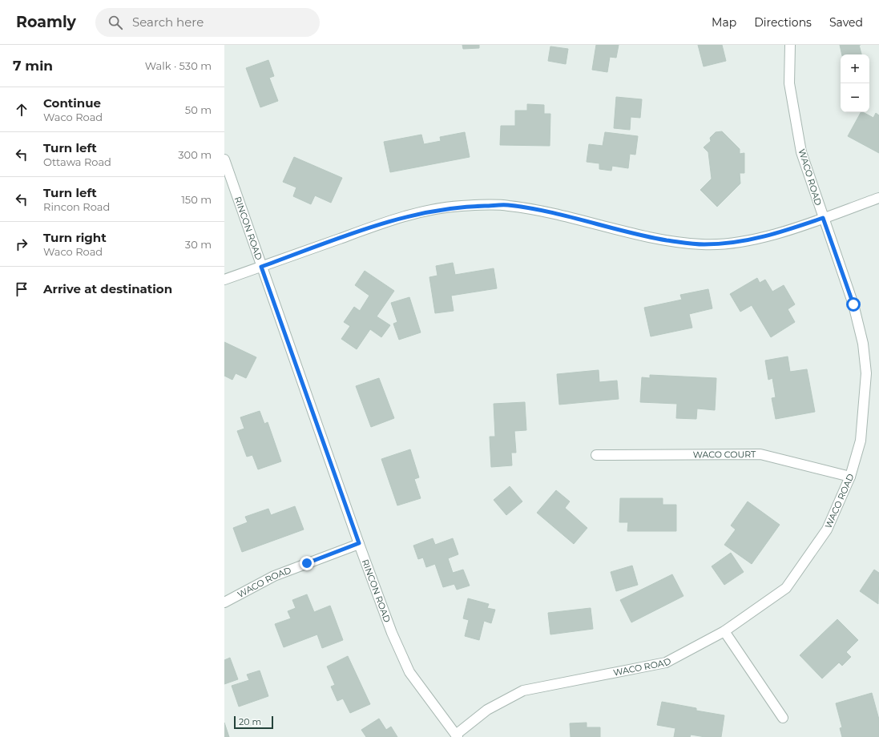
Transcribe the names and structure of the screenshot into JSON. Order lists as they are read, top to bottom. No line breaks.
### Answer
{"streets":{"street":["WACO ROAD","RINCON ROAD","WACO COURT"]},"crossings":[["WACO ROAD","RINCON ROAD"],["WACO ROAD","WACO COURT"]],"scale_bar":"20 m","page":{"header":"Roamly","search":"Search here","nav":["Map","Directions","Saved"],"heading":["7 min","Walk · 530 m"],"map_buttons":["+","−"],"list":[["Continue","Waco Road","50 m"],["Turn left","Ottawa Road","300 m"],["Turn left","Rincon Road","150 m"],["Turn right","Waco Road","30 m"],"Arrive at destination"],"scale":"20 m"}}
